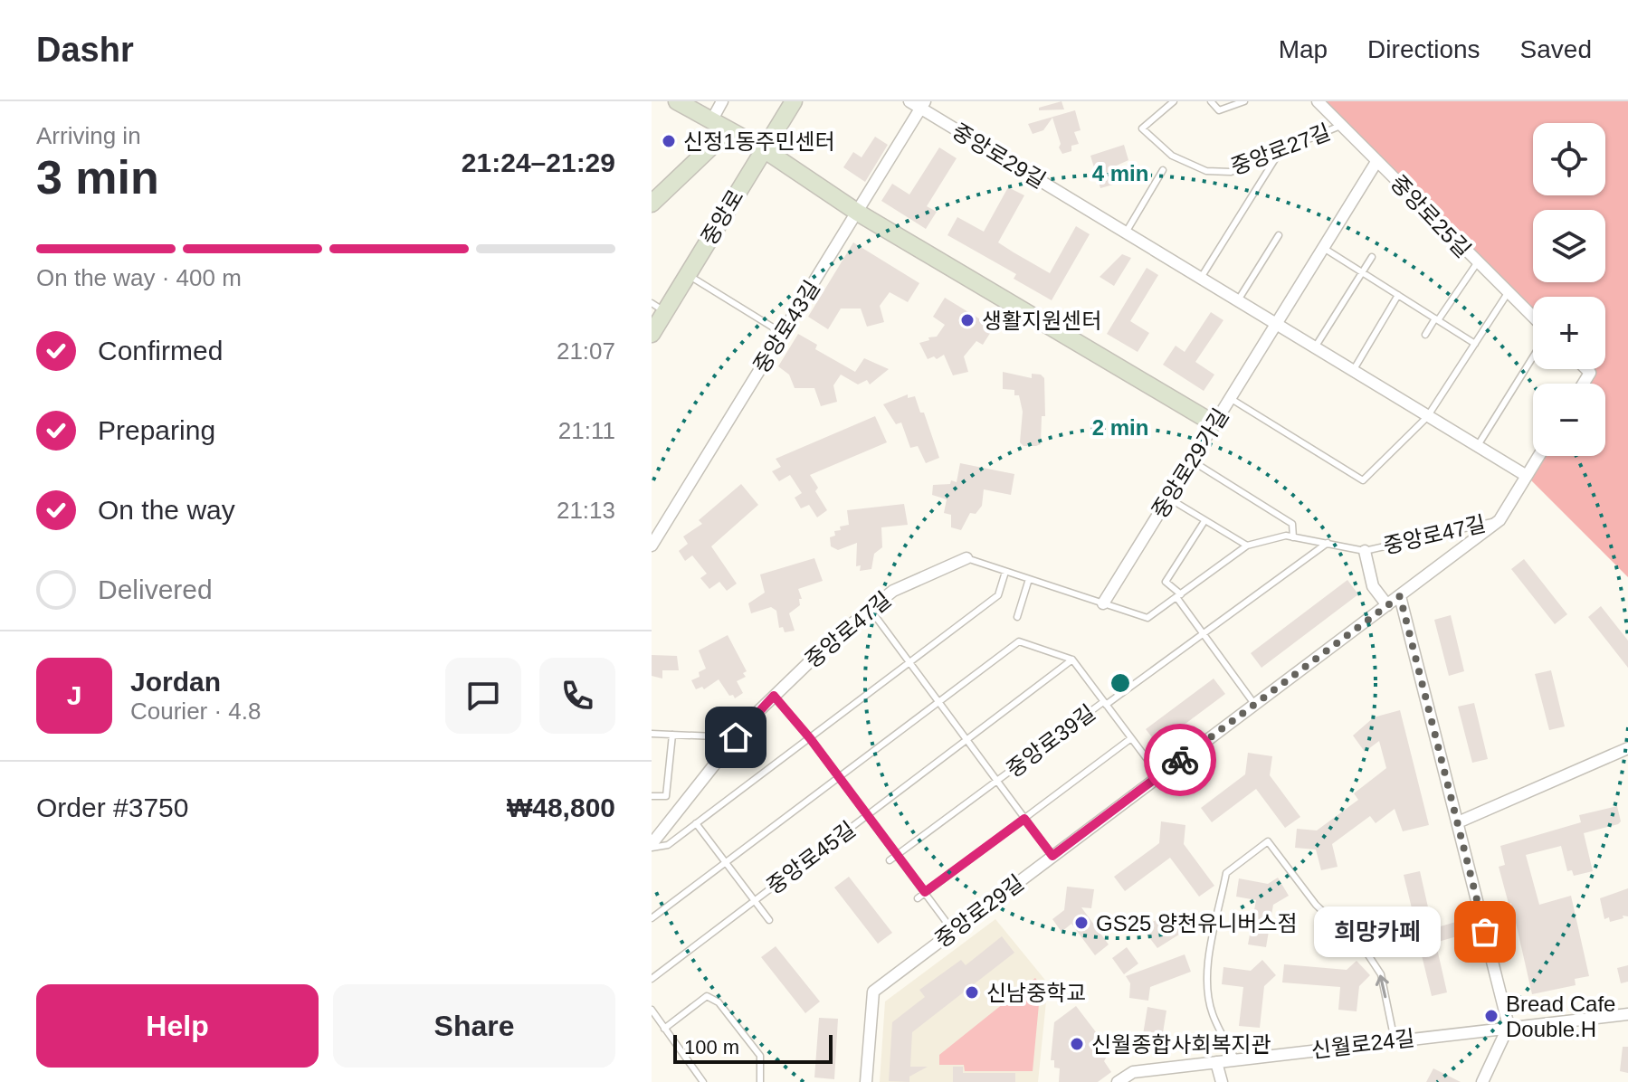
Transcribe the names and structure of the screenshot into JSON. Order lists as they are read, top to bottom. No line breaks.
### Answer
{"streets":{"street":["중앙로29길","중앙로25길","중앙로","중앙로43길","중앙로29가길","중앙로47길","신월로24길"],"lane":["중앙로27길","중앙로39길","중앙로45길"]},"crossings":[["중앙로27길","중앙로25길"],["중앙로29길","중앙로43길"],["중앙로29길","중앙로29가길"],["중앙로29길","중앙로47길"],["중앙로29길","중앙로39길"],["중앙로29가길","중앙로47길"],["중앙로47길","중앙로39길"]],"places":["신정1동주민센터","생활지원센터","GS25 양천유니버스점","희망카페","신남중학교","Bread Cafe Double.H","신월종합사회복지관"],"scale_bar":"100 m","page":{"header":"Dashr","nav":["Map","Directions","Saved"],"heading":["3 min","Arriving in","21:24–21:29"],"panel":["Jordan","Courier · 4.8","Order #3750","₩48,800"],"map_buttons":["+","−"],"bar":"On the way · 400 m","list":[["Confirmed","21:07"],["Preparing","21:11"],["On the way","21:13"],"Delivered"],"round":"J","bubble":"희망카페","buttons":["Help","Share"],"scale":"100 m"},"rings":["4 min","2 min"]}
